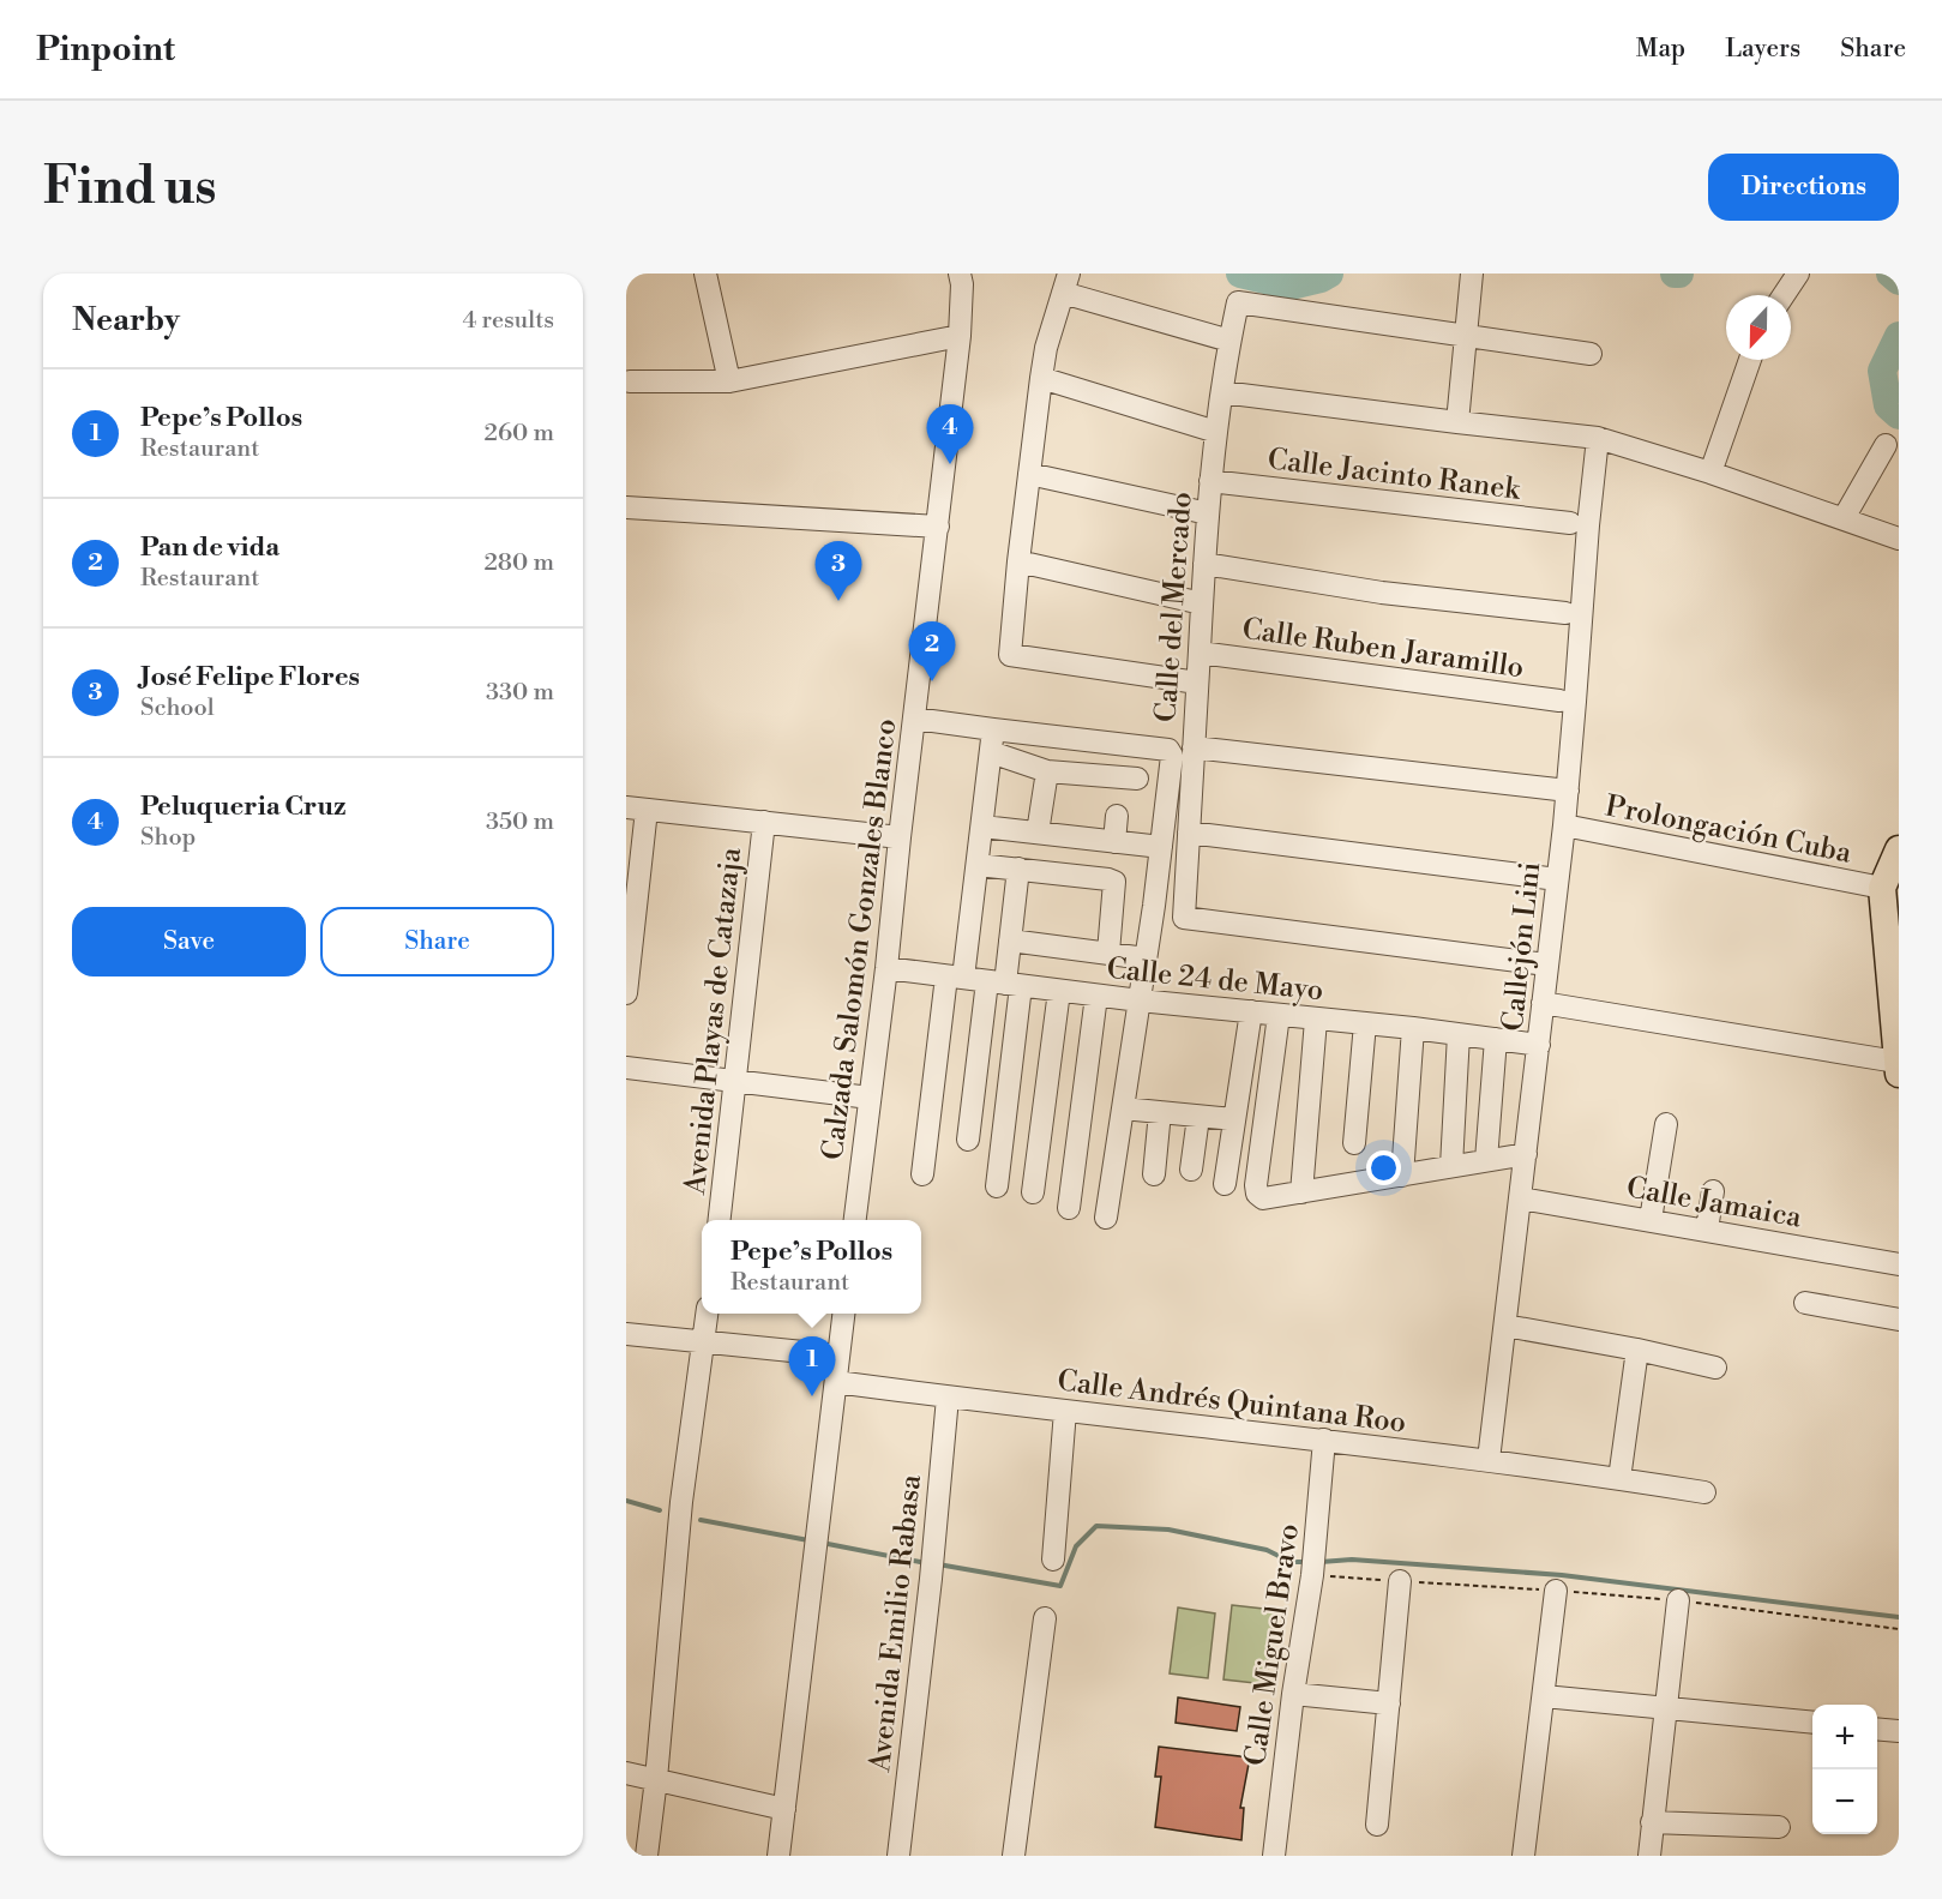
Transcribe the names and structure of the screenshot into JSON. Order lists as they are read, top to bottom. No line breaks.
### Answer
{"streets":{"street":["Calle Jacinto Ranek","Calle del Mercado","Calle Ruben Jaramillo","Prolongación Cuba","Calzada Salomón Gonzales Blanco","Callejón Lini","Calle 24 de Mayo","Avenida Playas de Catazaja","Calle Jamaica","Calle Andrés Quintana Roo","Avenida Emilio Rabasa","Calle Miguel Bravo"]},"crossings":[["Calle Jacinto Ranek","Calle del Mercado"],["Calle del Mercado","Calle Ruben Jaramillo"],["Calle del Mercado","Callejón Lini"],["Calle del Mercado","Calle 24 de Mayo"],["Prolongación Cuba","Callejón Lini"],["Calzada Salomón Gonzales Blanco","Calle 24 de Mayo"],["Callejón Lini","Calle 24 de Mayo"],["Callejón Lini","Calle Jamaica"],["Callejón Lini","Calle Andrés Quintana Roo"],["Calle Andrés Quintana Roo","Avenida Emilio Rabasa"],["Calle Andrés Quintana Roo","Calle Miguel Bravo"]],"north":"bottom","page":{"header":"Pinpoint","nav":["Map","Layers","Share"],"buttons":["Directions",["Save","Share"]],"title":"Find us","heading":["Nearby","4 results"],"list":[{"mark":"1","name":"Pepe’s Pollos","note":"Restaurant","value":"260 m"},{"mark":"2","name":"Pan de vida","note":"Restaurant","value":"280 m"},{"mark":"3","name":"José Felipe Flores","note":"School","value":"330 m"},{"mark":"4","name":"Peluqueria Cruz","note":"Shop","value":"350 m"}],"pins":["4","3","2","1"],"popup":["Pepe’s Pollos","Restaurant"],"map_buttons":["+","−"]}}
